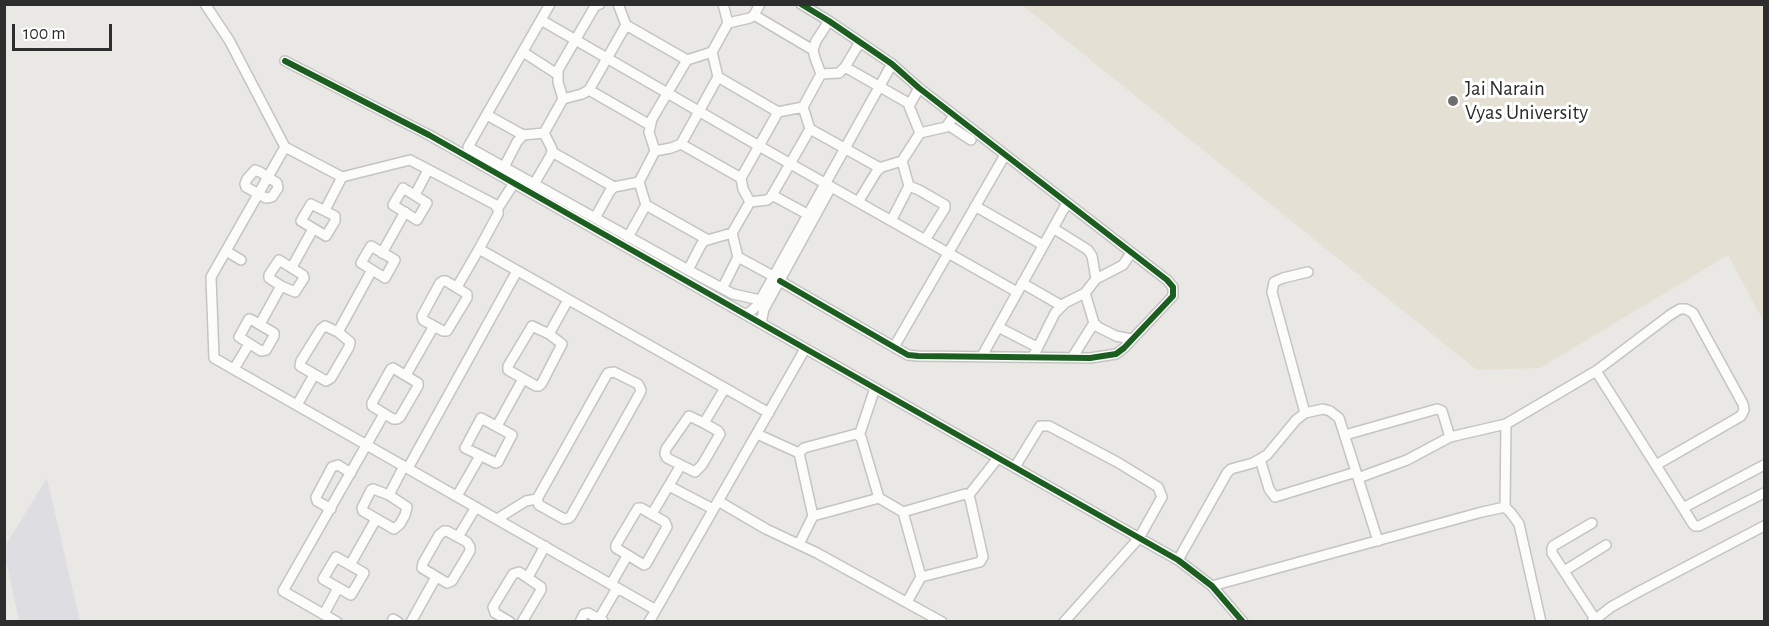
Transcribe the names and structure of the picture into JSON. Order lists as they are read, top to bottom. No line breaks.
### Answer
{"places":["Jai Narain Vyas University"],"scale_bar":"100 m"}
